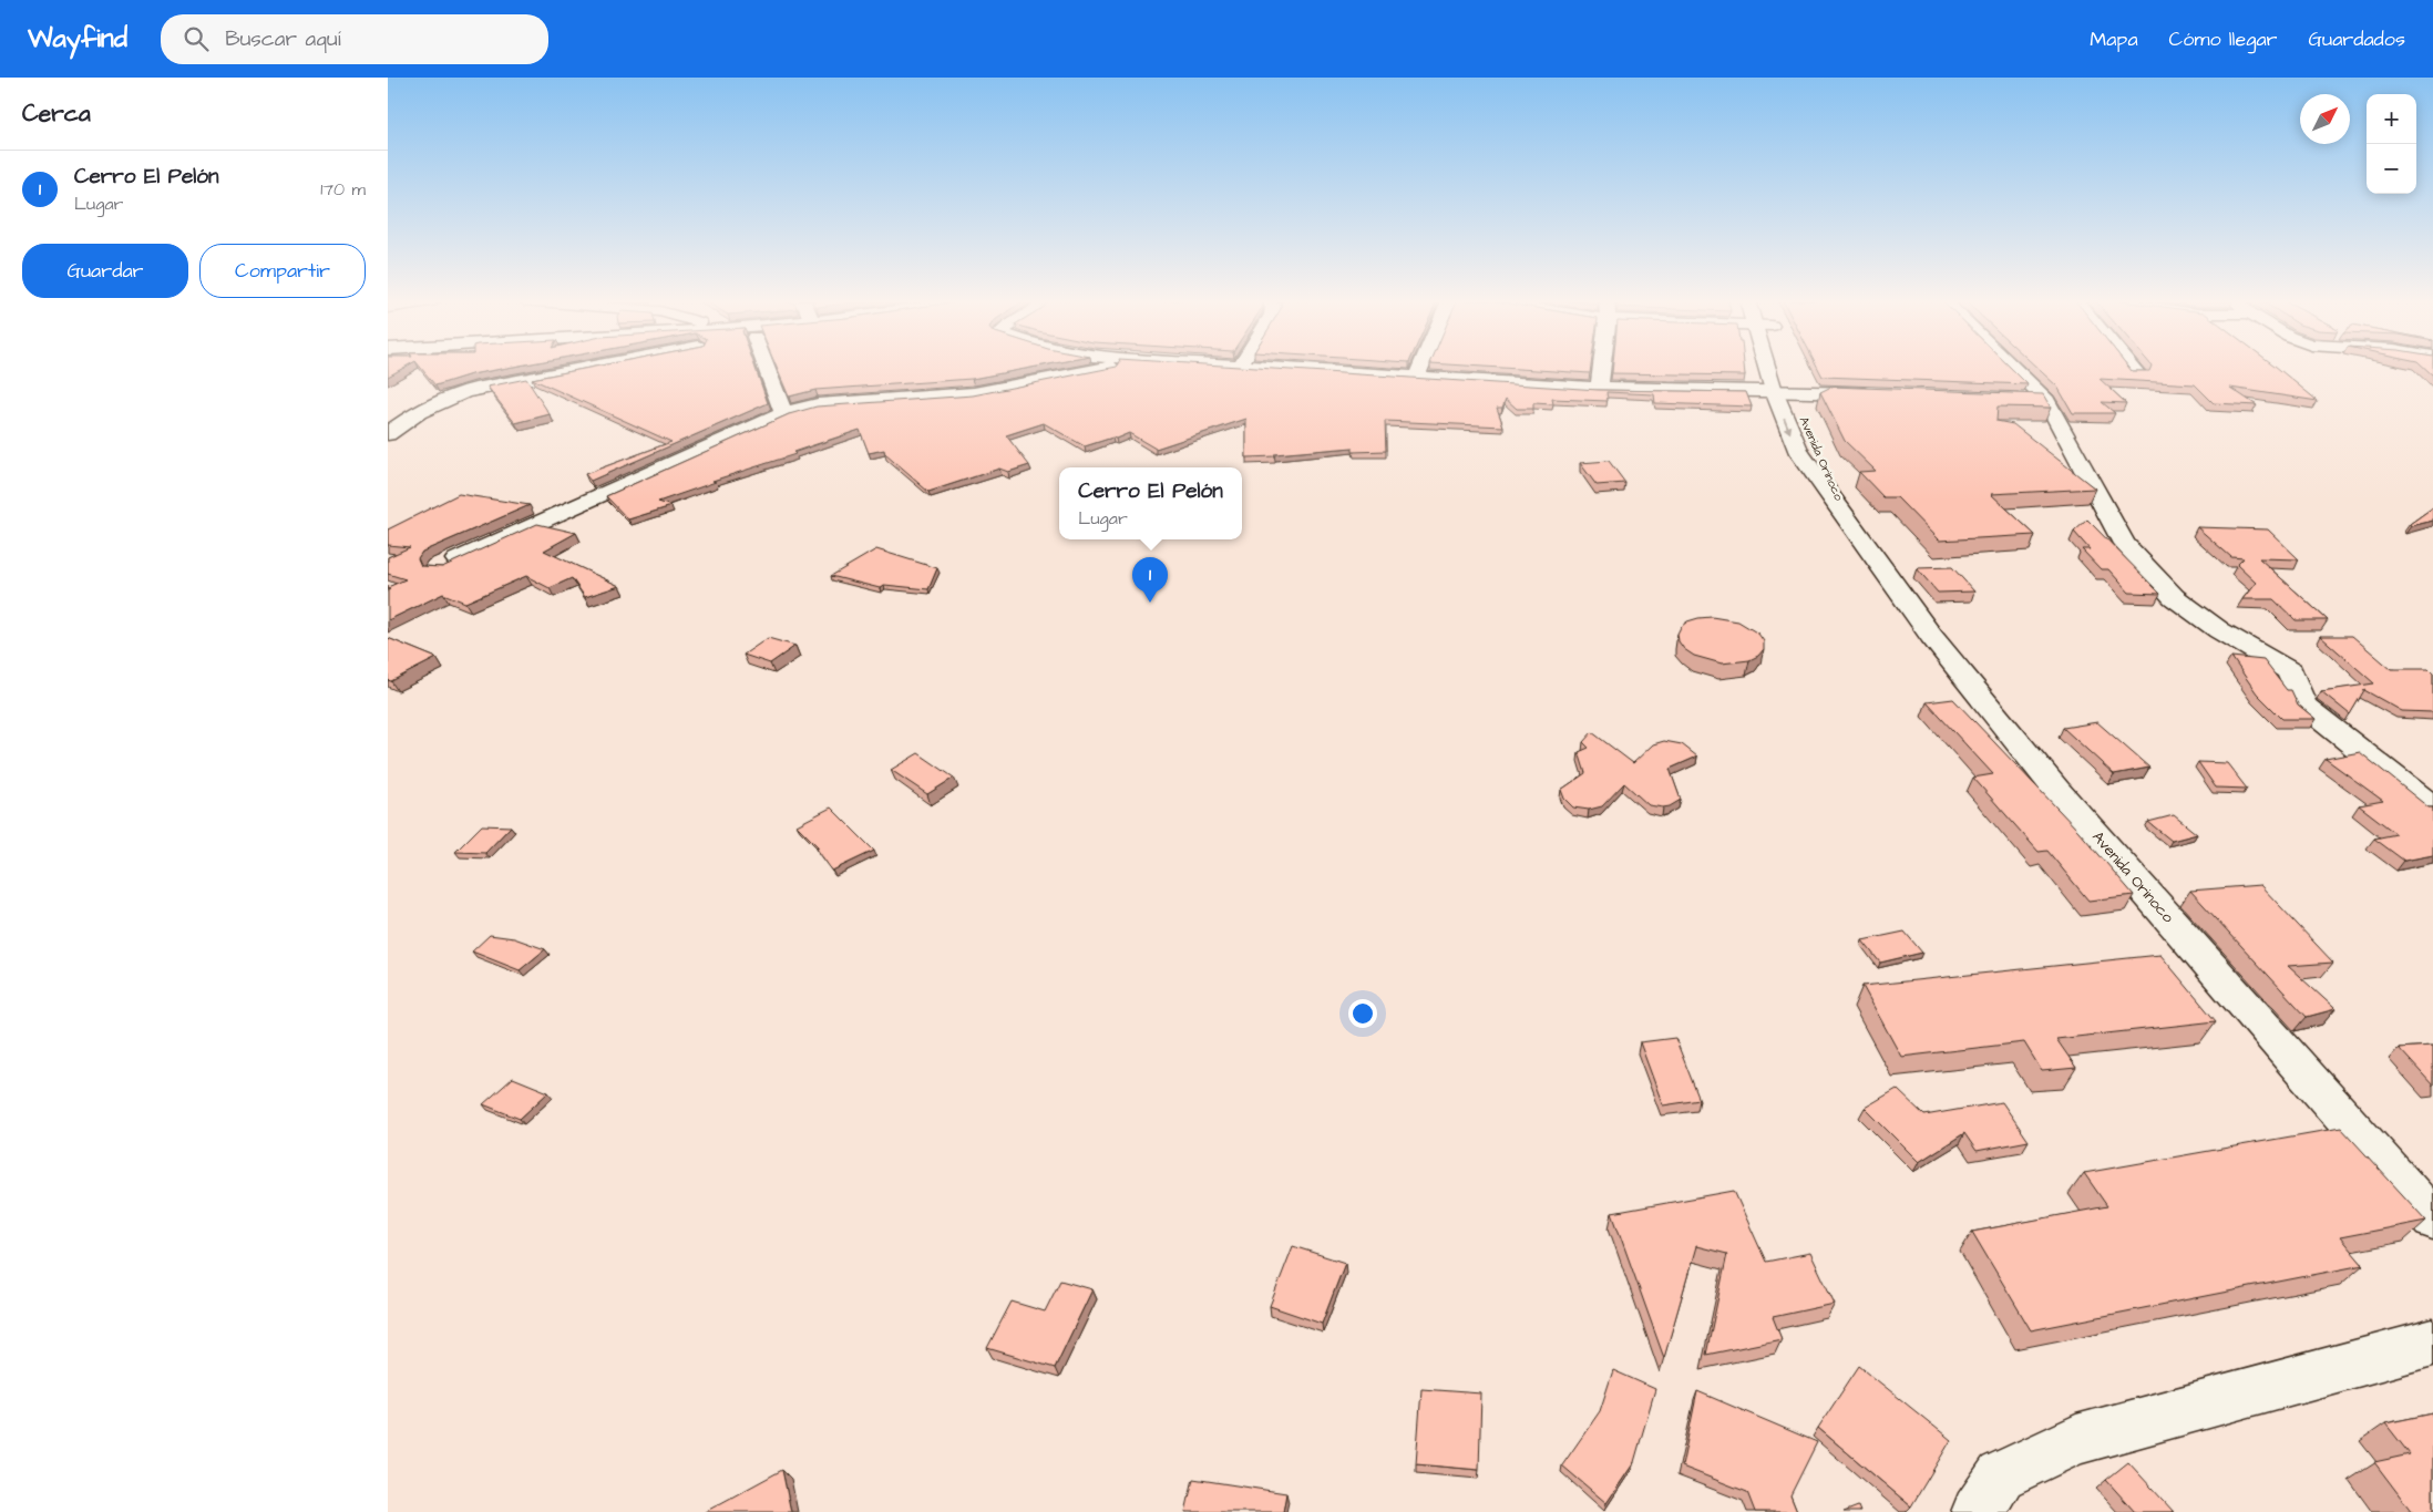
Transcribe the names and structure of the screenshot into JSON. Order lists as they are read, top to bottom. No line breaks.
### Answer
{"streets":{"street":["Avenida Orinoco"]},"north":"top right","page":{"header":"Wayfind","search":"Buscar aquí","nav":["Mapa","Cómo llegar","Guardados"],"heading":"Cerca","map_buttons":["+","−"],"list":[{"mark":"1","name":"Cerro El Pelón","note":"Lugar","value":"170 m"}],"buttons":["Guardar","Compartir"],"popup":["Cerro El Pelón","Lugar"],"pins":"1"}}
